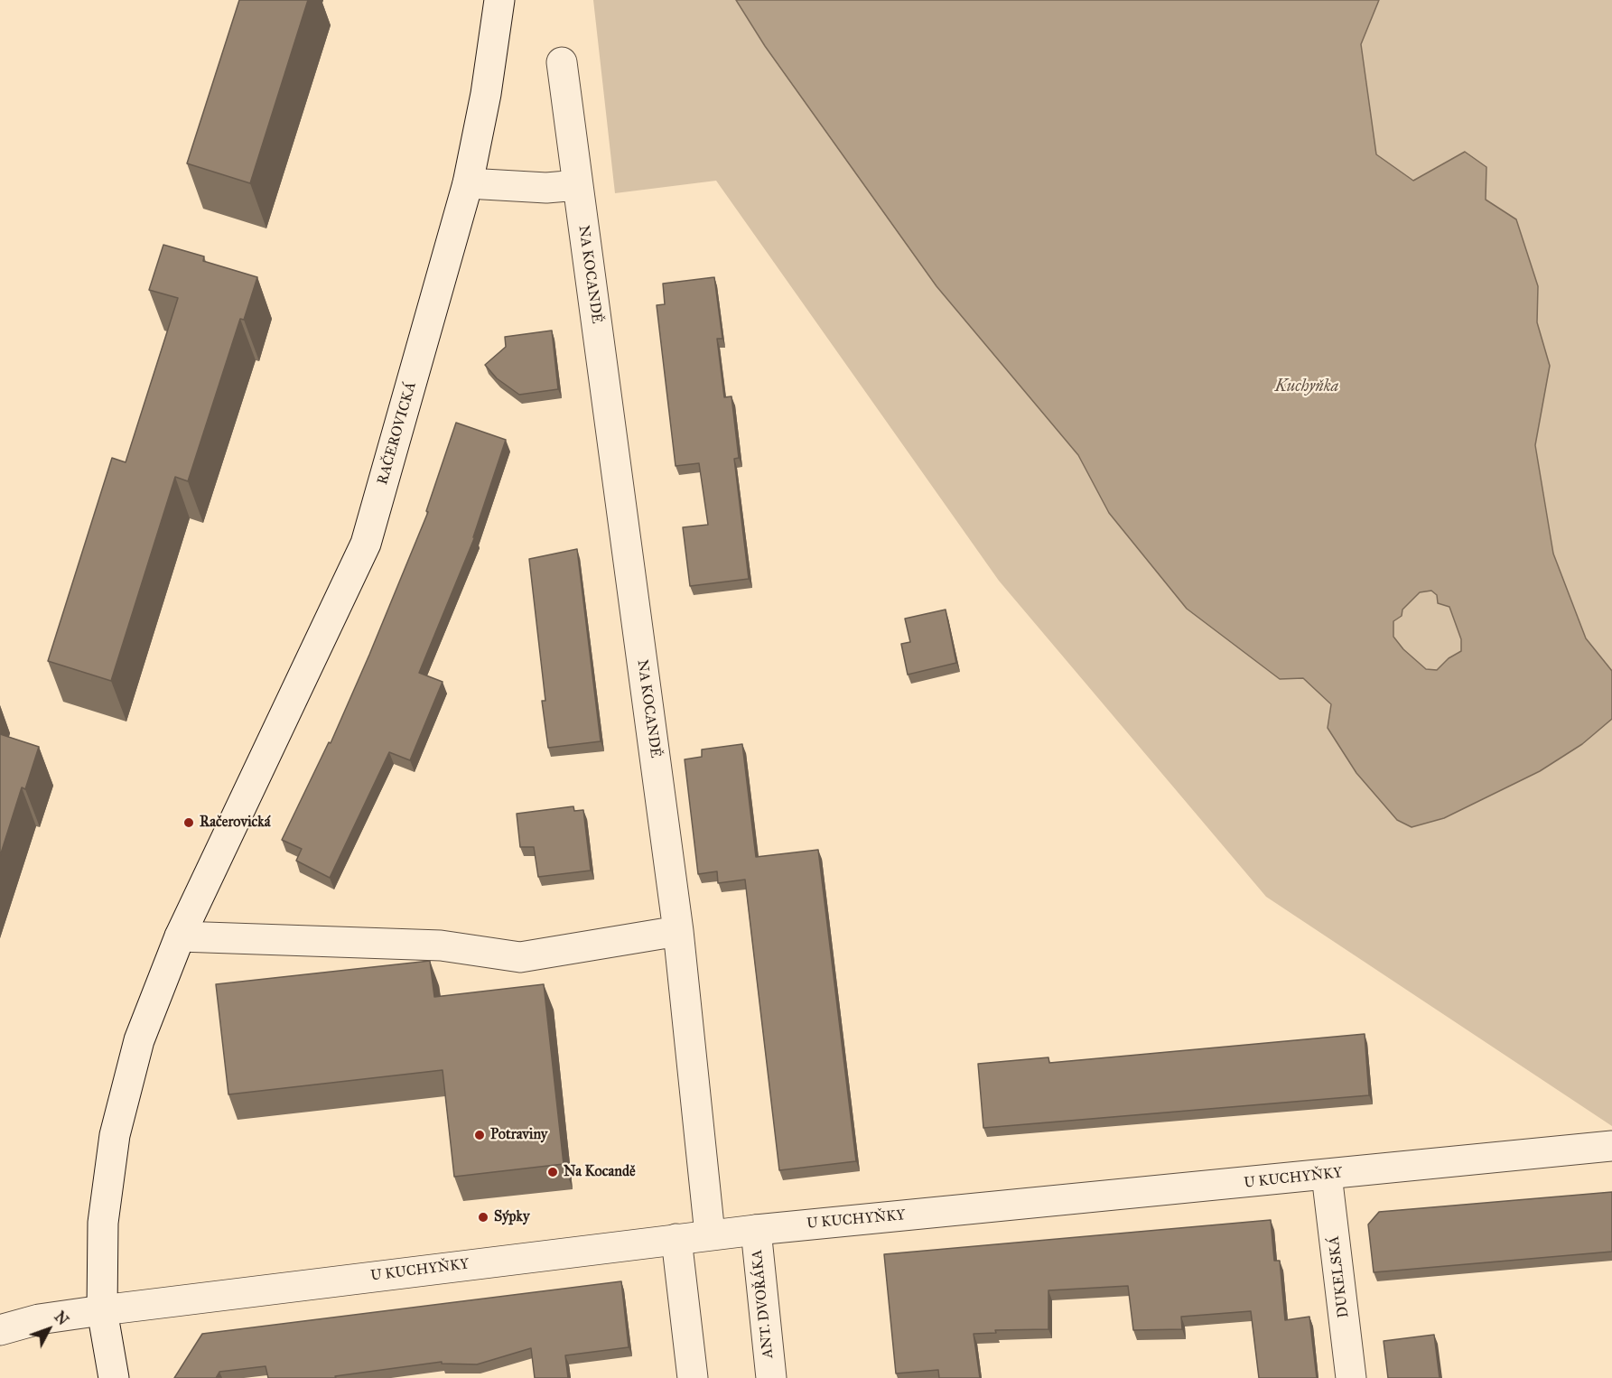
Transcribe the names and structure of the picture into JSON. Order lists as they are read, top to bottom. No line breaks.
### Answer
{"streets":{"street":["NA KOCANDĚ","RAČEROVICKÁ","U KUCHYŇKY","DUKELSKÁ","ANT. DVOŘÁKA"]},"crossings":[["NA KOCANDĚ","U KUCHYŇKY"],["RAČEROVICKÁ","U KUCHYŇKY"],["U KUCHYŇKY","DUKELSKÁ"],["U KUCHYŇKY","ANT. DVOŘÁKA"]],"water":["Kuchyňka"],"places":["Račerovická","Potraviny","Na Kocandě","Sýpky"],"north":"top right"}
